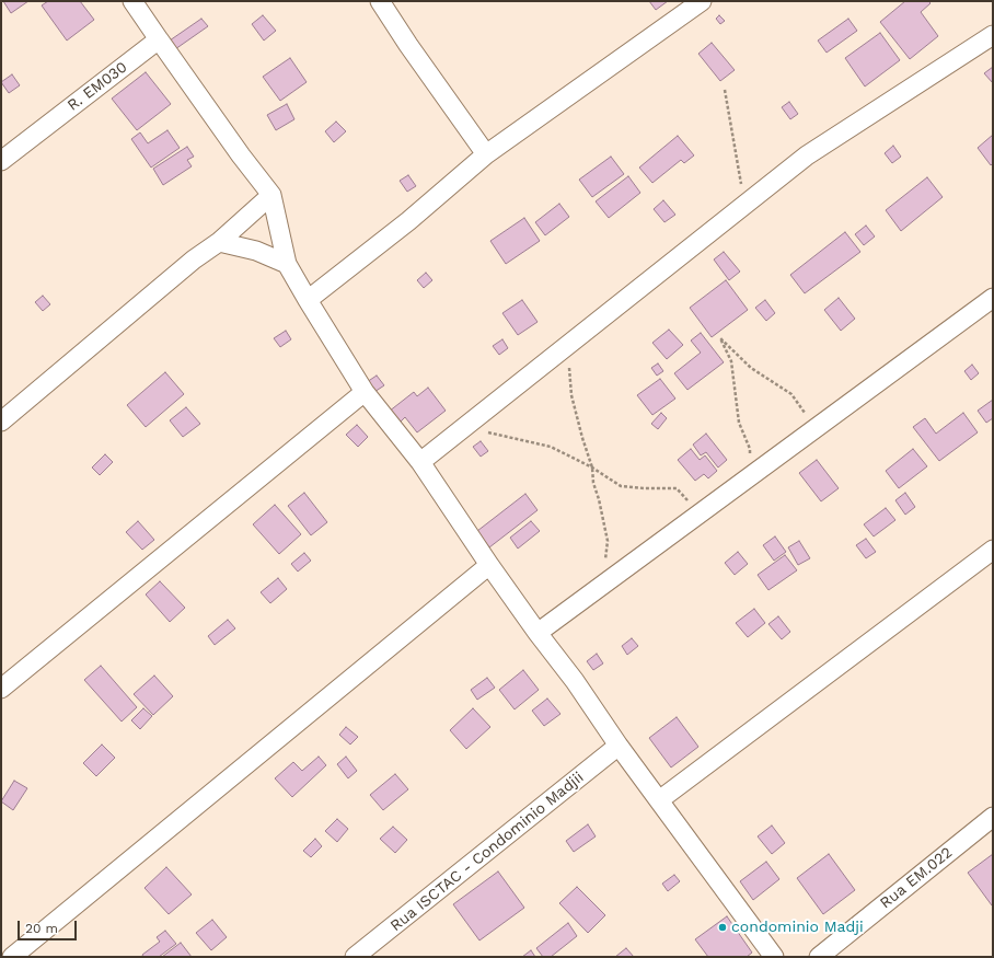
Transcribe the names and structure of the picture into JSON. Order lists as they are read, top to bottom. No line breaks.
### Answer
{"streets":{"street":["R. EM030","Rua ISCTAC - Condominio Madjii","Rua EM.022"]},"places":["condominio Madji"],"scale_bar":"20 m"}
